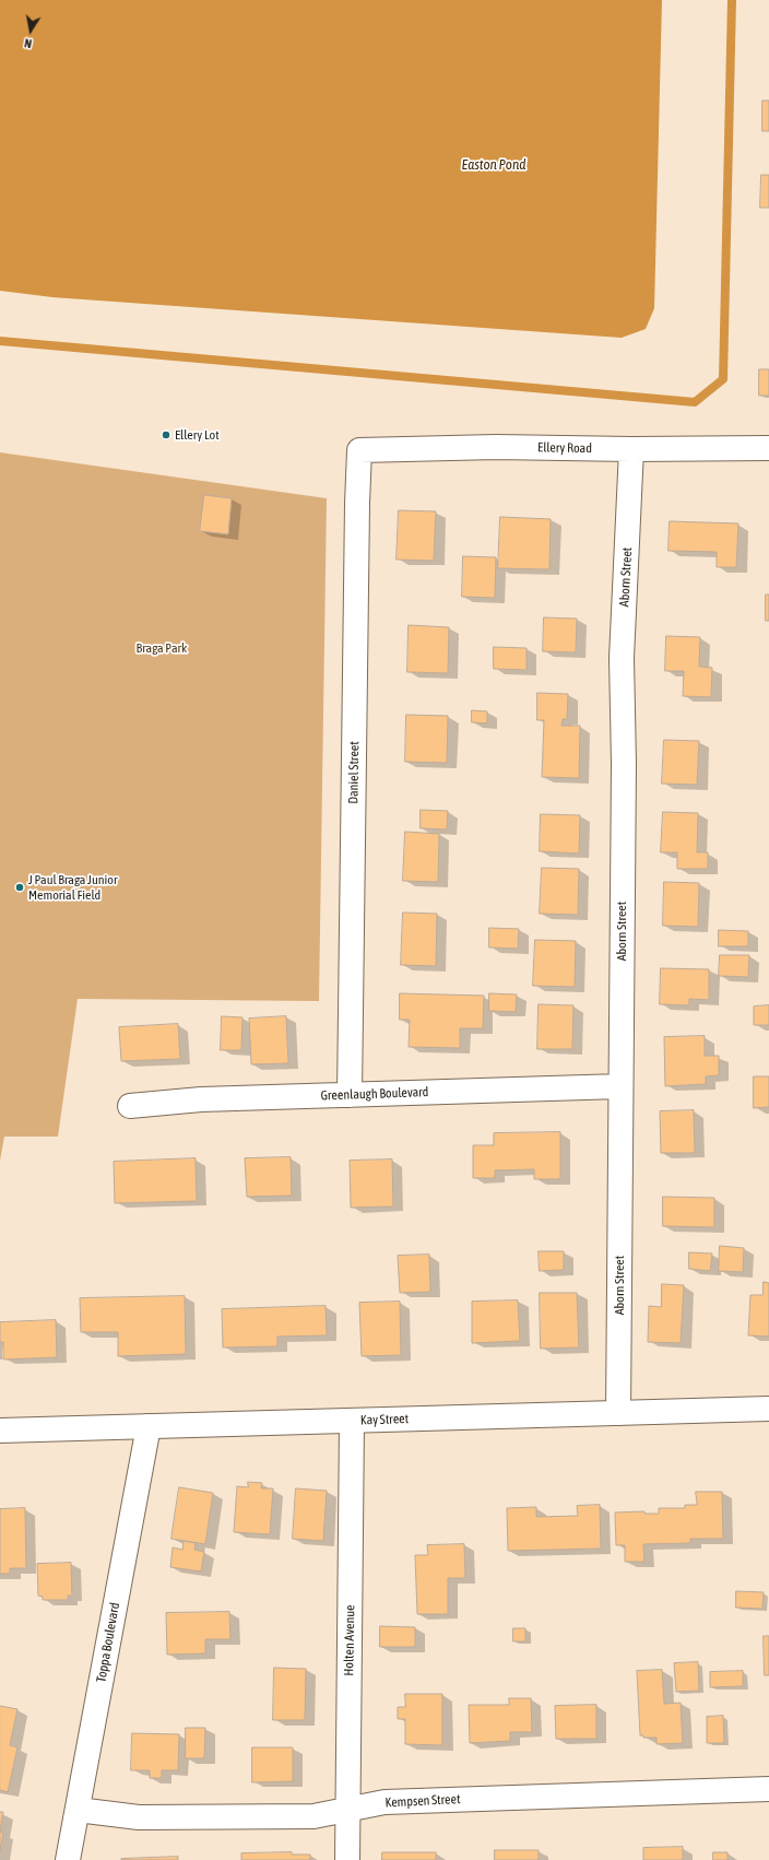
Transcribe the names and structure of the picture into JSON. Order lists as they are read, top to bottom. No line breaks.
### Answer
{"streets":{"street":["Ellery Road","Aborn Street","Daniel Street","Greenlaugh Boulevard","Kay Street","Holten Avenue","Toppa Boulevard","Kempsen Street"]},"crossings":[["Ellery Road","Aborn Street"],["Ellery Road","Daniel Street"],["Aborn Street","Greenlaugh Boulevard"],["Aborn Street","Kay Street"],["Daniel Street","Greenlaugh Boulevard"],["Kay Street","Holten Avenue"],["Kay Street","Toppa Boulevard"],["Holten Avenue","Kempsen Street"],["Toppa Boulevard","Kempsen Street"]],"water":["Easton Pond"],"parks":["Braga Park"],"places":["Ellery Lot","J Paul Braga Junior Memorial Field"],"north":"bottom"}
